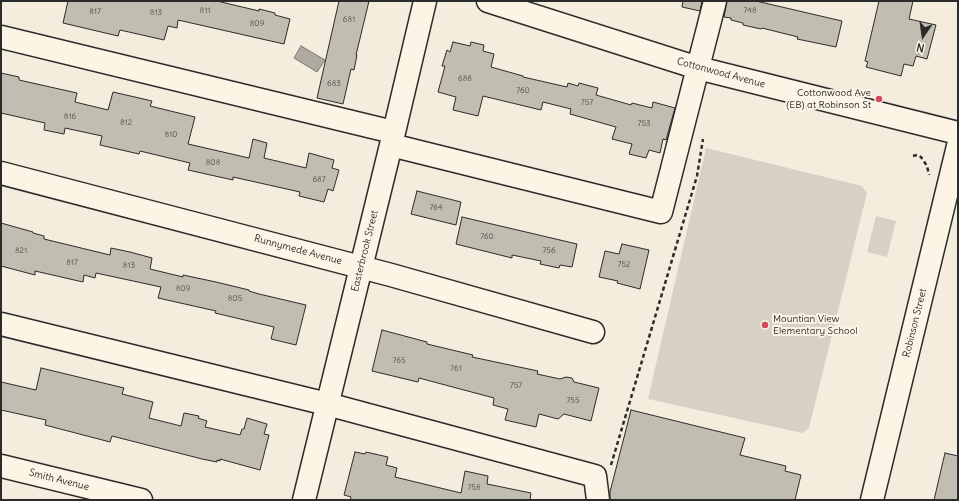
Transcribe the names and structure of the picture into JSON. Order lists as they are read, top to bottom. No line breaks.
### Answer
{"streets":{"street":["Cottonwood Avenue","Runnymede Avenue","Easterbrook Street","Robinson Street","Smith Avenue"]},"crossings":[["Runnymede Avenue","Easterbrook Street"]],"places":["Cottonwood Ave (EB) at Robinson St","Mountian View Elementary School"],"house_numbers":["811","748","817","813","681","809","688","683","760","757","816","812","753","810","808","687","764","760","821","756","817","752","813","809","805","765","761","757","755","758"],"north":"bottom"}
